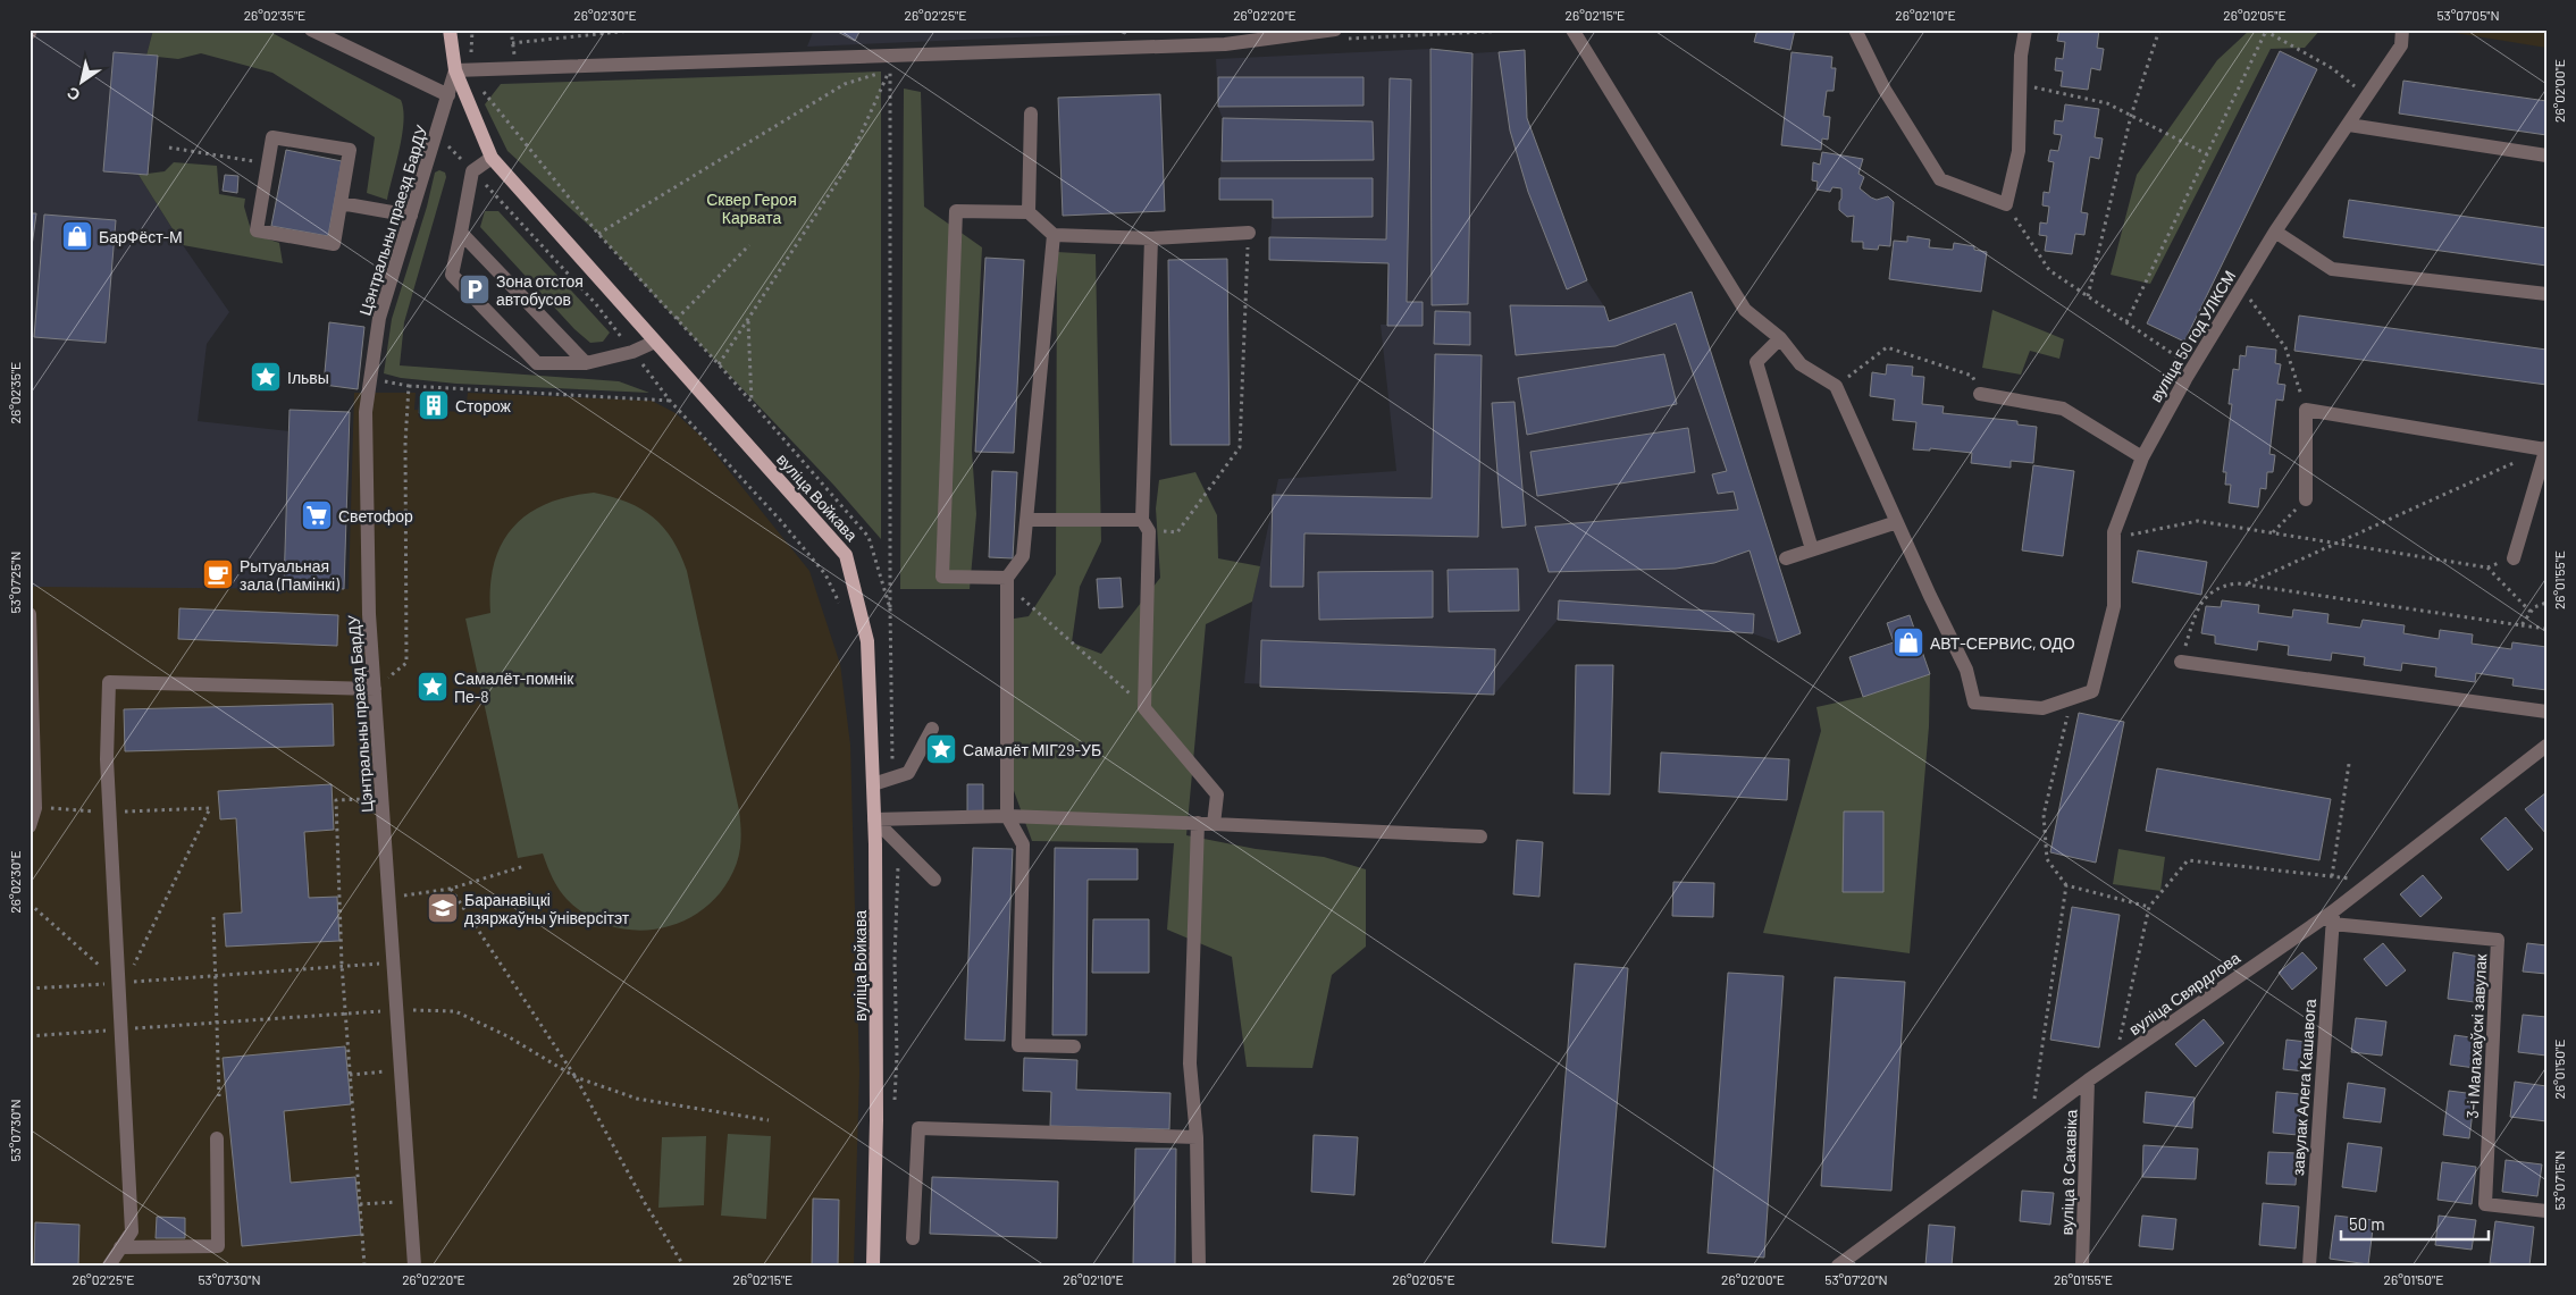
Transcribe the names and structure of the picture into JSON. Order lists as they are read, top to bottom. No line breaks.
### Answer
{"streets":{"main road":["вуліца Войкава"],"street":["Цэнтральны праезд БарДУ","вуліца 50 год УЛКСМ","вуліца Свярдлова","3-і Малахаўскі завулак","завулак Алега Кашавога","вуліца 8 Сакавіка"]},"crossings":[["Цэнтральны праезд БарДУ","вуліца Войкава"],["вуліца Свярдлова","3-і Малахаўскі завулак"],["вуліца Свярдлова","завулак Алега Кашавога"],["вуліца Свярдлова","вуліца 8 Сакавіка"],["3-і Малахаўскі завулак","завулак Алега Кашавога"]],"parks":["Сквер Героя Карвата"],"places":{"shop":["БарФёст-М","АВТ-СЕРВИС, ОДО"],"parking":["Зона отстоя автобусов"],"place":["Ільвы","Самалёт-помнік Пе-8","Самалёт МІГ29-УБ"],"building":["Сторож"],"supermarket":["Светофор"],"cafe":["Рытуальная зала (Памінкі)"],"school or university":["Баранавіцкі дзяржаўны ўніверсітэт"]},"scale_bar":"50 m","north":"bottom left","coordinates":["26°02'35\"E","26°02'30\"E","26°02'25\"E","26°02'20\"E","26°02'15\"E","26°02'10\"E","26°02'05\"E","53°07'05\"N","26°02'00\"E","26°01'55\"E","53°07'25\"N","26°01'50\"E","53°07'30\"N","53°07'15\"N","53°07'20\"N"]}
